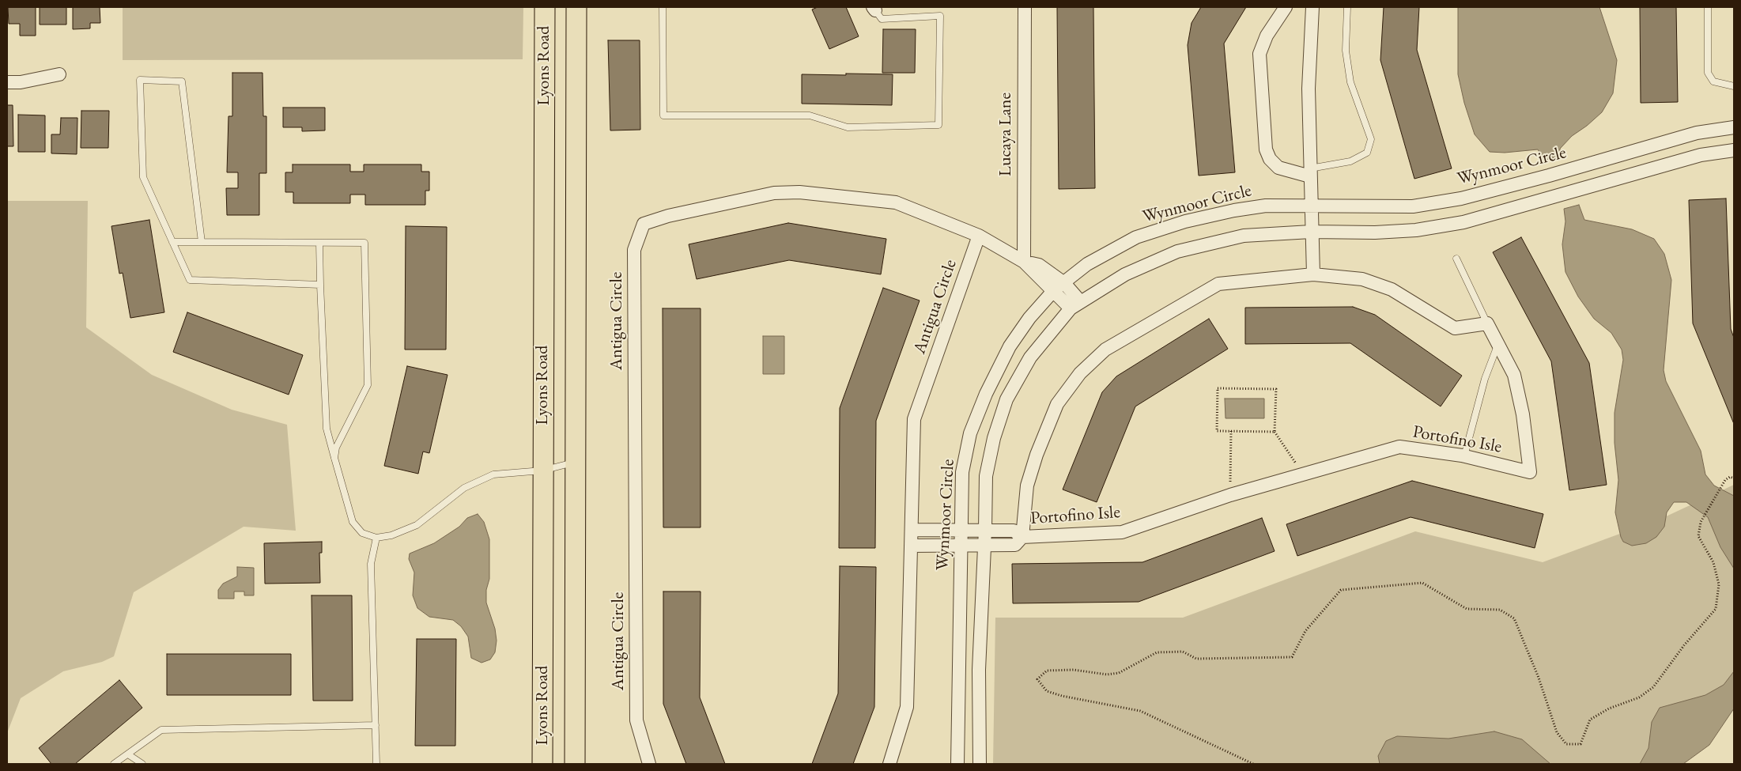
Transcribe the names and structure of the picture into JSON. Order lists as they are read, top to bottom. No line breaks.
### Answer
{"streets":{"main road":["Lyons Road"],"street":["Lucaya Lane","Wynmoor Circle","Antigua Circle","Portofino Isle"]},"crossings":[["Lucaya Lane","Antigua Circle"],["Wynmoor Circle","Antigua Circle"]]}
